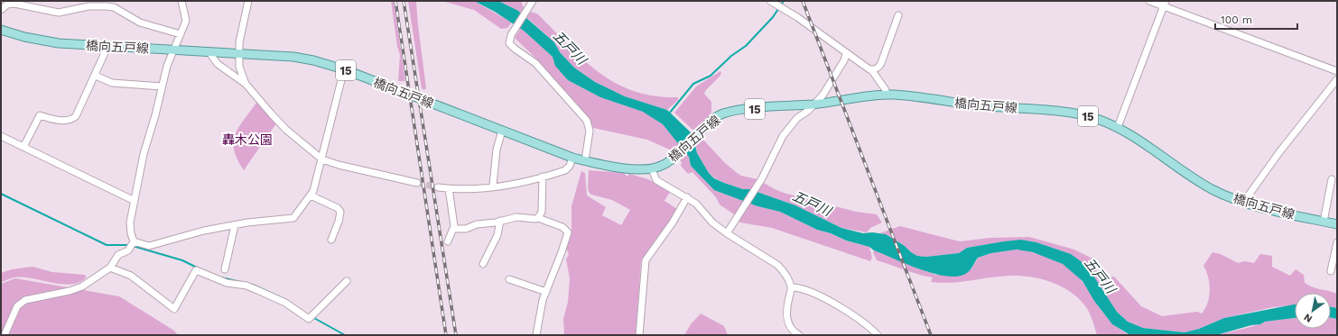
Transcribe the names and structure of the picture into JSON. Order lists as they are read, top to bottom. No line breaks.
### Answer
{"streets":{"main road":["橋向五戸線","15"]},"water":["五戸川"],"parks":["轟木公園"],"scale_bar":"100 m","north":"bottom left"}
